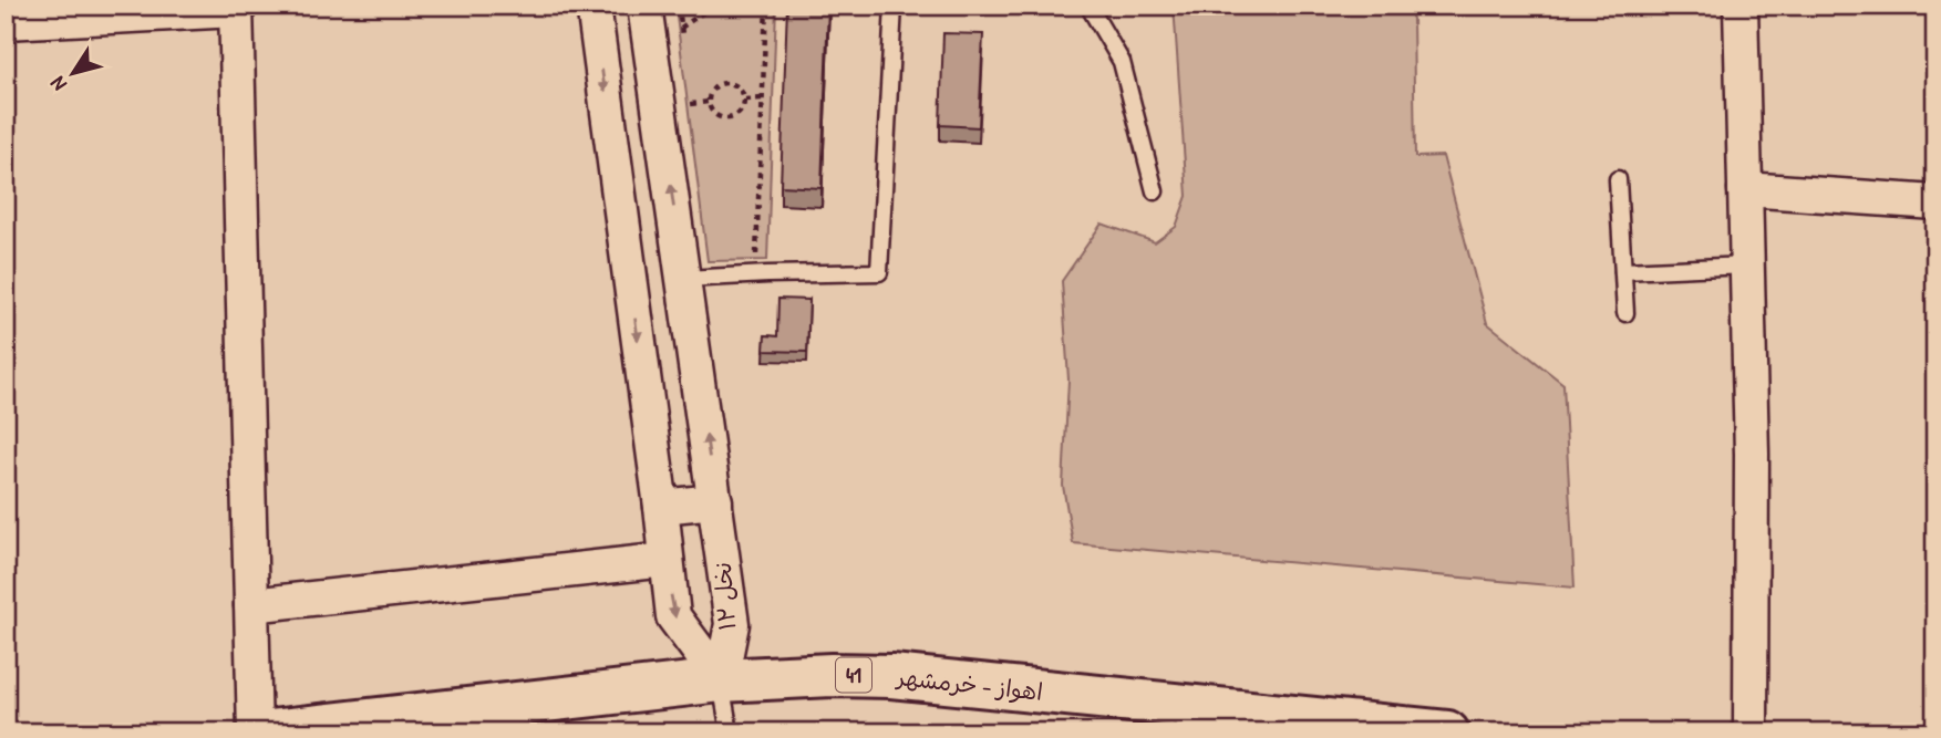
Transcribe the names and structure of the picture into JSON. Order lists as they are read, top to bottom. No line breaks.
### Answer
{"streets":{"main road":["41","اهواز - خرمشهر"],"street":["نخل ۱۲"]},"crossings":[["نخل ۱۲","اهواز - خرمشهر"]],"north":"bottom left"}
